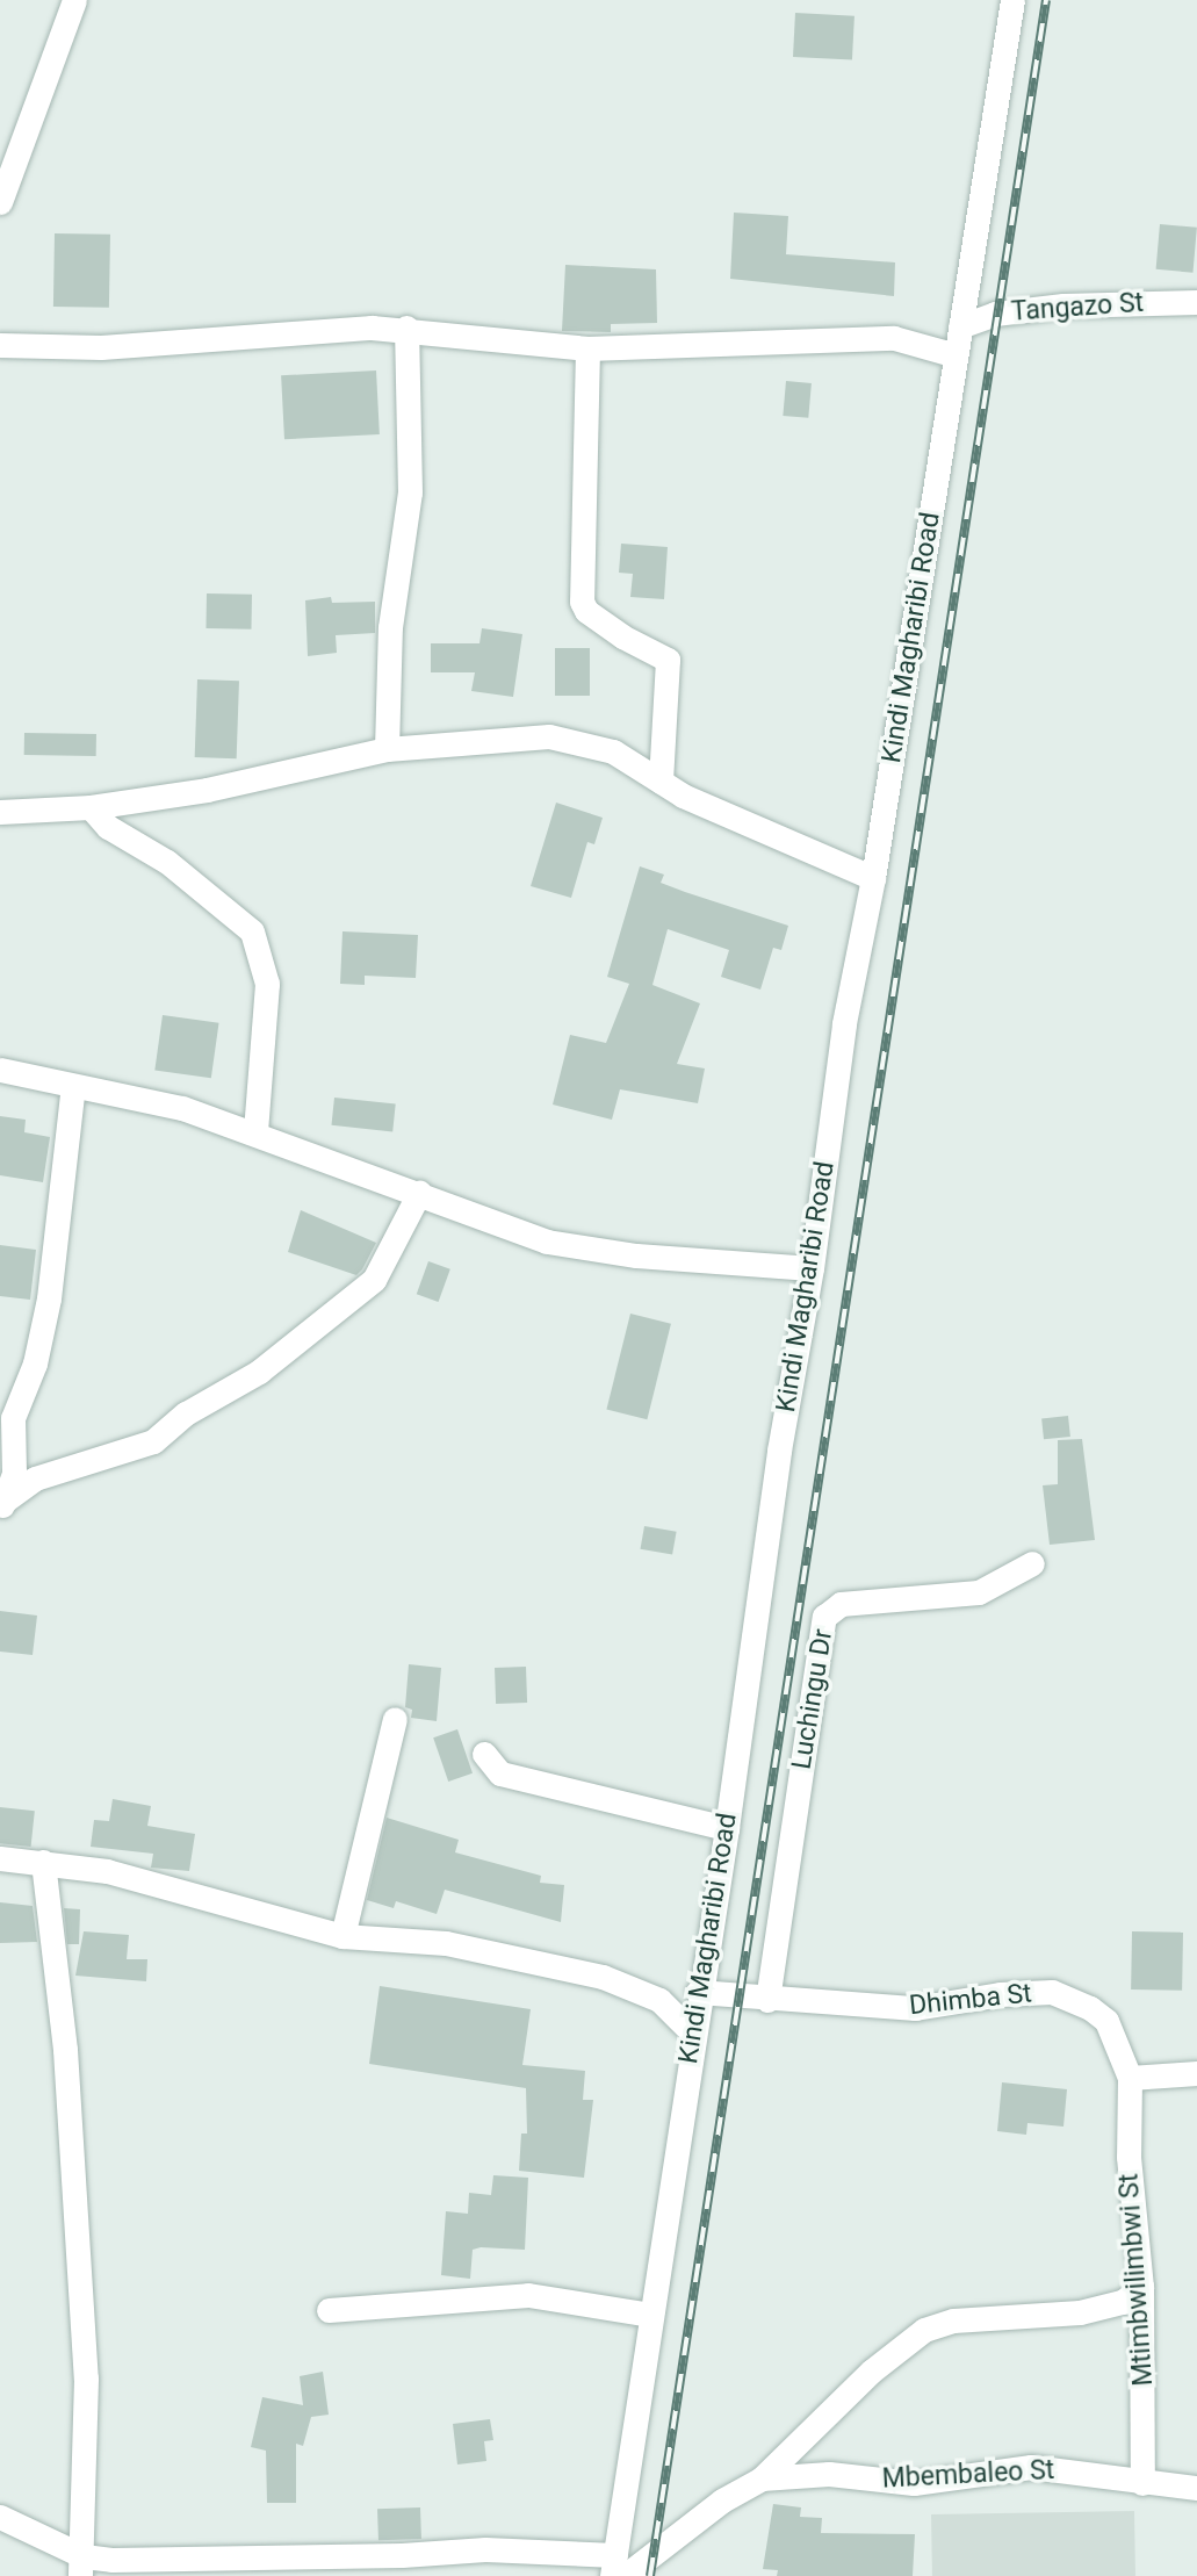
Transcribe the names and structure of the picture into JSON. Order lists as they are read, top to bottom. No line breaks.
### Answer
{"streets":{"street":["Tangazo St","Kindi Magharibi Road","Luchingu Dr","Dhimba St","Mtimbwilimbwi St","Mbembaleo St"]},"crossings":[["Tangazo St","Kindi Magharibi Road"],["Kindi Magharibi Road","Dhimba St"],["Kindi Magharibi Road","Mbembaleo St"],["Luchingu Dr","Dhimba St"],["Dhimba St","Mtimbwilimbwi St"],["Mtimbwilimbwi St","Mbembaleo St"]]}
